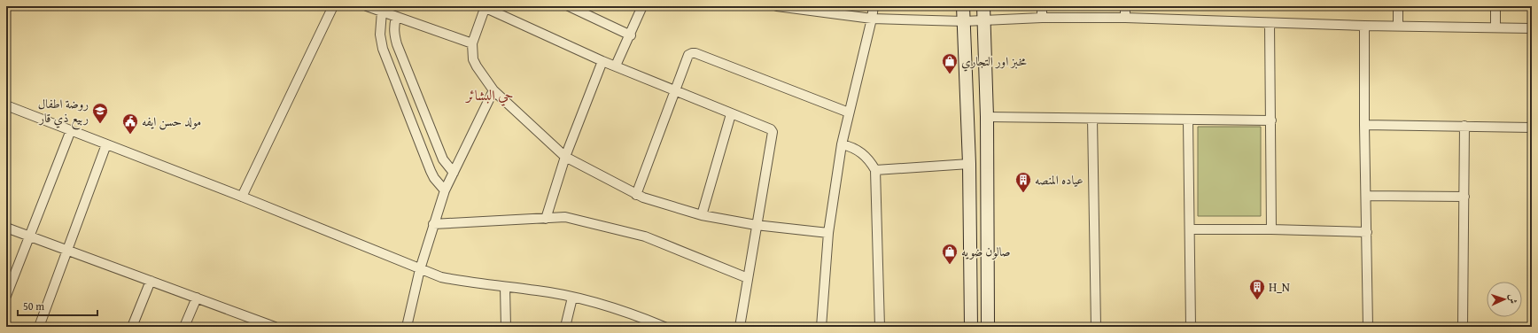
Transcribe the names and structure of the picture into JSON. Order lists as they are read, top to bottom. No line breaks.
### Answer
{"districts":["حي البشائر"],"places":{"shop":["مخبز اور التجاري","صالون ضويه"],"school or university":["روضة اطفال ربيع ذي قار"],"public building":["مولد حسن ايفه"],"building":["عياده المنصه","H_N"]},"scale_bar":"50 m","north":"right"}
